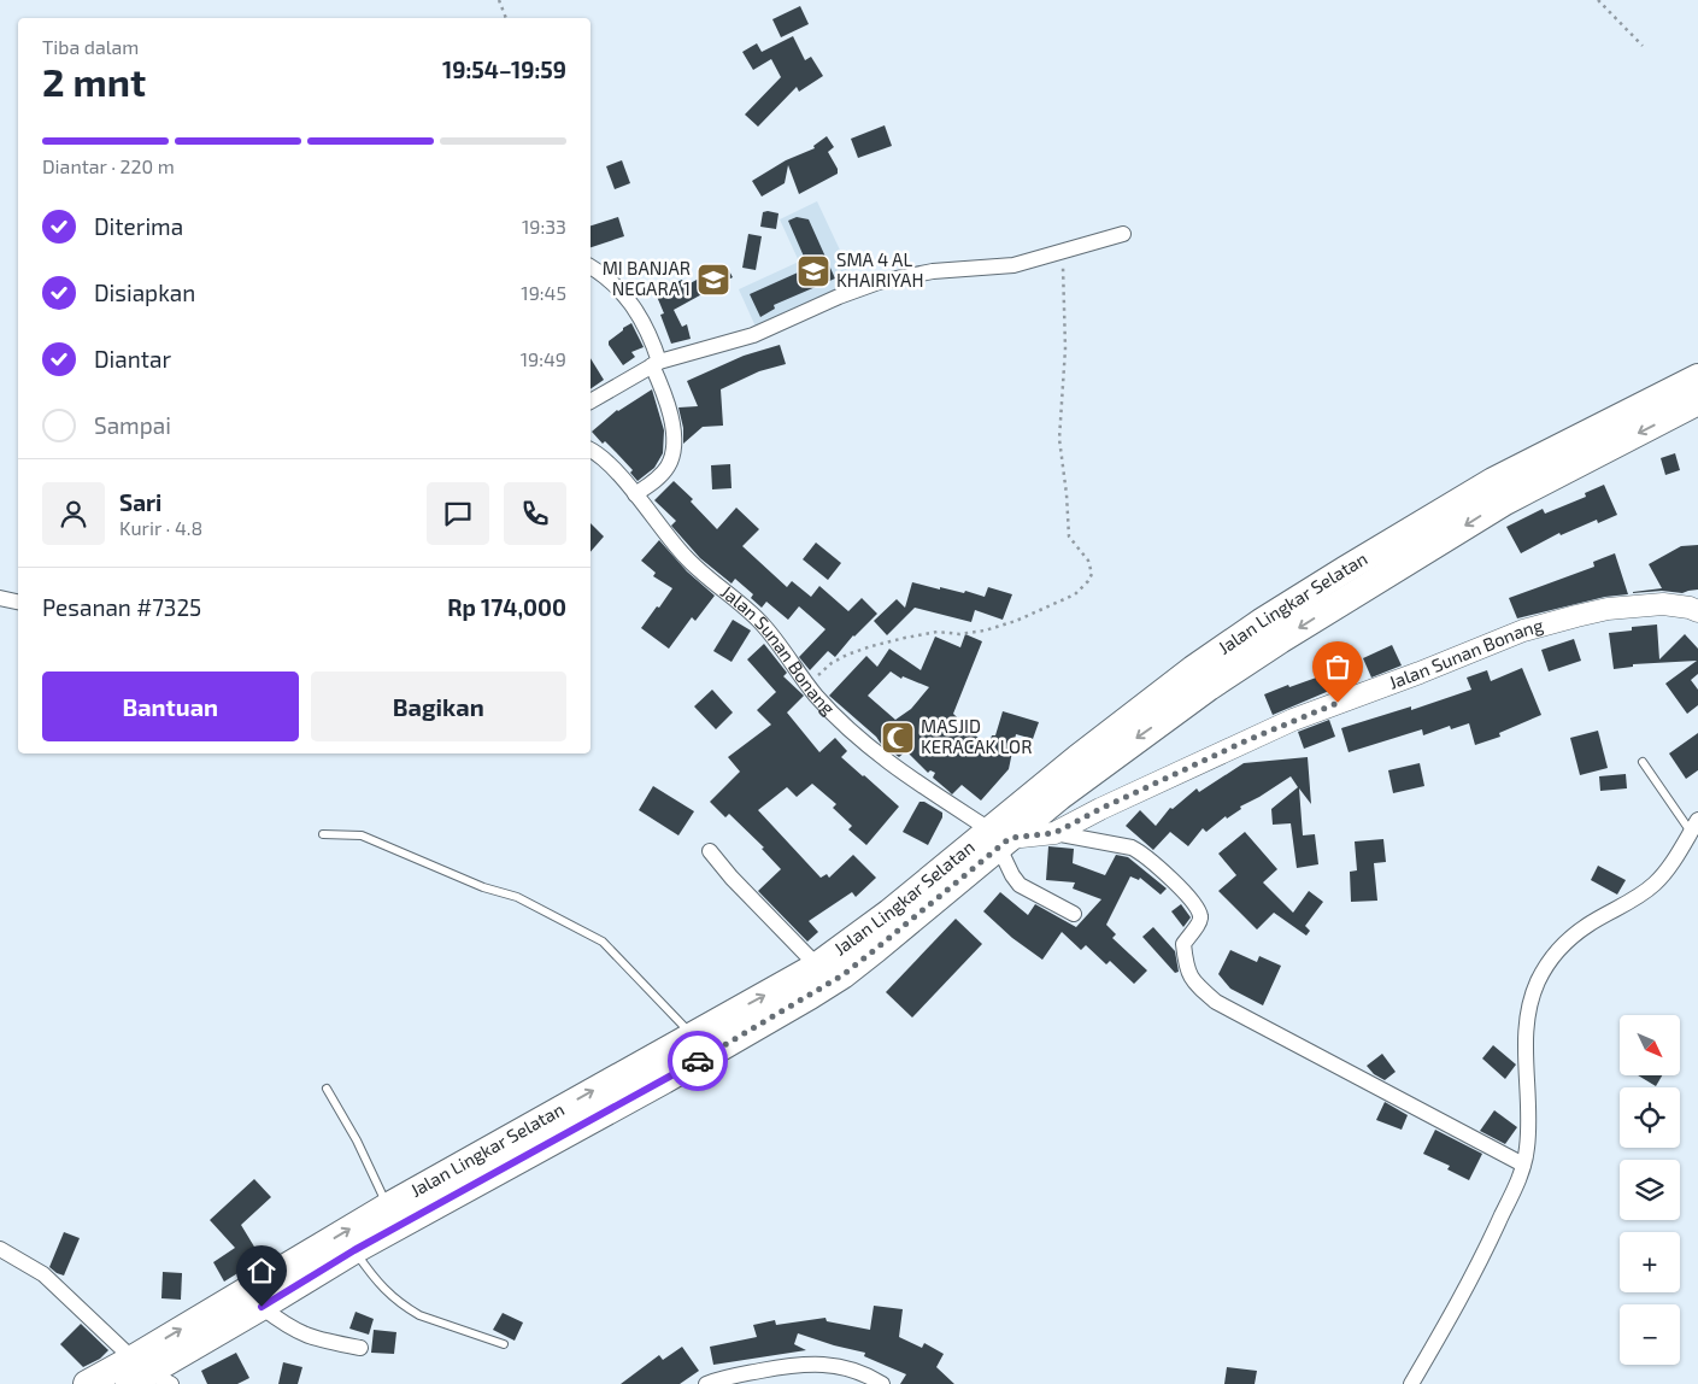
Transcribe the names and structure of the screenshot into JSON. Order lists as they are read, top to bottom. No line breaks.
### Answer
{"streets":{"highway":["Jalan Lingkar Selatan"],"street":["Jalan Sunan Bonang"]},"crossings":[["Jalan Lingkar Selatan","Jalan Sunan Bonang"]],"places":{"school or university":["SMA 4 AL KHAIRIYAH","MI BANJAR NEGARA 1"],"mosque":["MASJID KERACAK LOR"]},"north":"bottom right","page":{"heading":["2 mnt","Tiba dalam","19:54–19:59"],"panel":["Sari","Kurir · 4.8","Pesanan #7325","Rp 174,000"],"bar":"Diantar · 220 m","list":[["Diterima","19:33"],["Disiapkan","19:45"],["Diantar","19:49"],"Sampai"],"buttons":["Bantuan","Bagikan"],"map_buttons":["+","−"]}}
